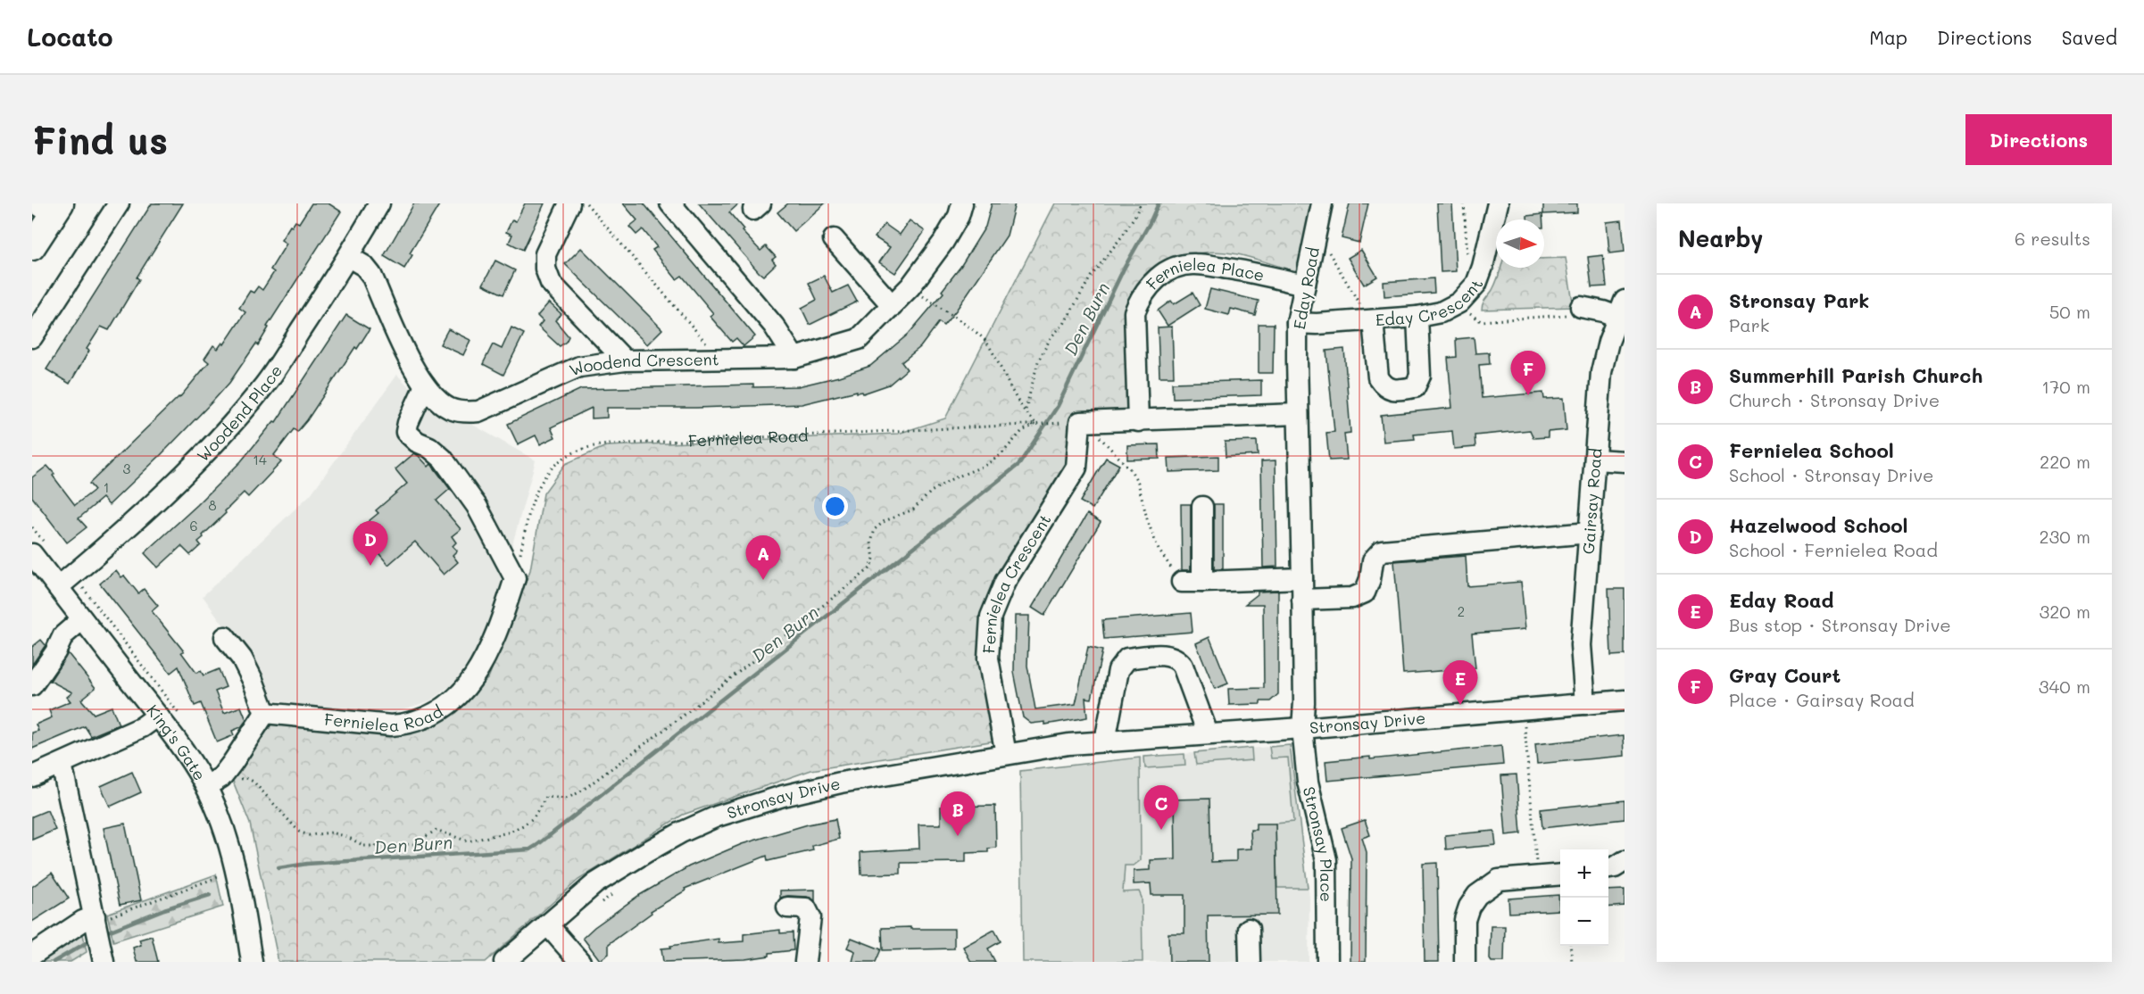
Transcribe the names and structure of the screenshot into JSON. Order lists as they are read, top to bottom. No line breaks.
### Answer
{"streets":{"street":["Fernielea Place","Eday Road","Eday Crescent","Woodend Crescent","Woodend Place","Fernielea Road","Gairsay Road","Fernielea Crescent","Stronsay Drive","King's Gate","Stronsay Place"]},"crossings":[["Fernielea Place","Eday Road"],["Eday Road","Eday Crescent"],["Eday Road","Stronsay Drive"],["Eday Road","Stronsay Place"],["Woodend Crescent","Woodend Place"],["Woodend Place","King's Gate"],["Fernielea Road","Fernielea Crescent"],["Gairsay Road","Stronsay Drive"],["Fernielea Crescent","Stronsay Drive"],["Stronsay Drive","Stronsay Place"]],"water":["Den Burn"],"house_numbers":["14","3","1","8","6","2"],"north":"right","page":{"header":"Locato","nav":["Map","Directions","Saved"],"buttons":"Directions","title":"Find us","heading":["Nearby","6 results"],"list":[{"mark":"A","name":"Stronsay Park","note":"Park","value":"50 m"},{"mark":"B","name":"Summerhill Parish Church","note":"Church · Stronsay Drive","value":"170 m"},{"mark":"C","name":"Fernielea School","note":"School · Stronsay Drive","value":"220 m"},{"mark":"D","name":"Hazelwood School","note":"School · Fernielea Road","value":"230 m"},{"mark":"E","name":"Eday Road","note":"Bus stop · Stronsay Drive","value":"320 m"},{"mark":"F","name":"Gray Court","note":"Place · Gairsay Road","value":"340 m"}],"pins":["F","D","A","E","C","B"],"map_buttons":["+","−"]}}
